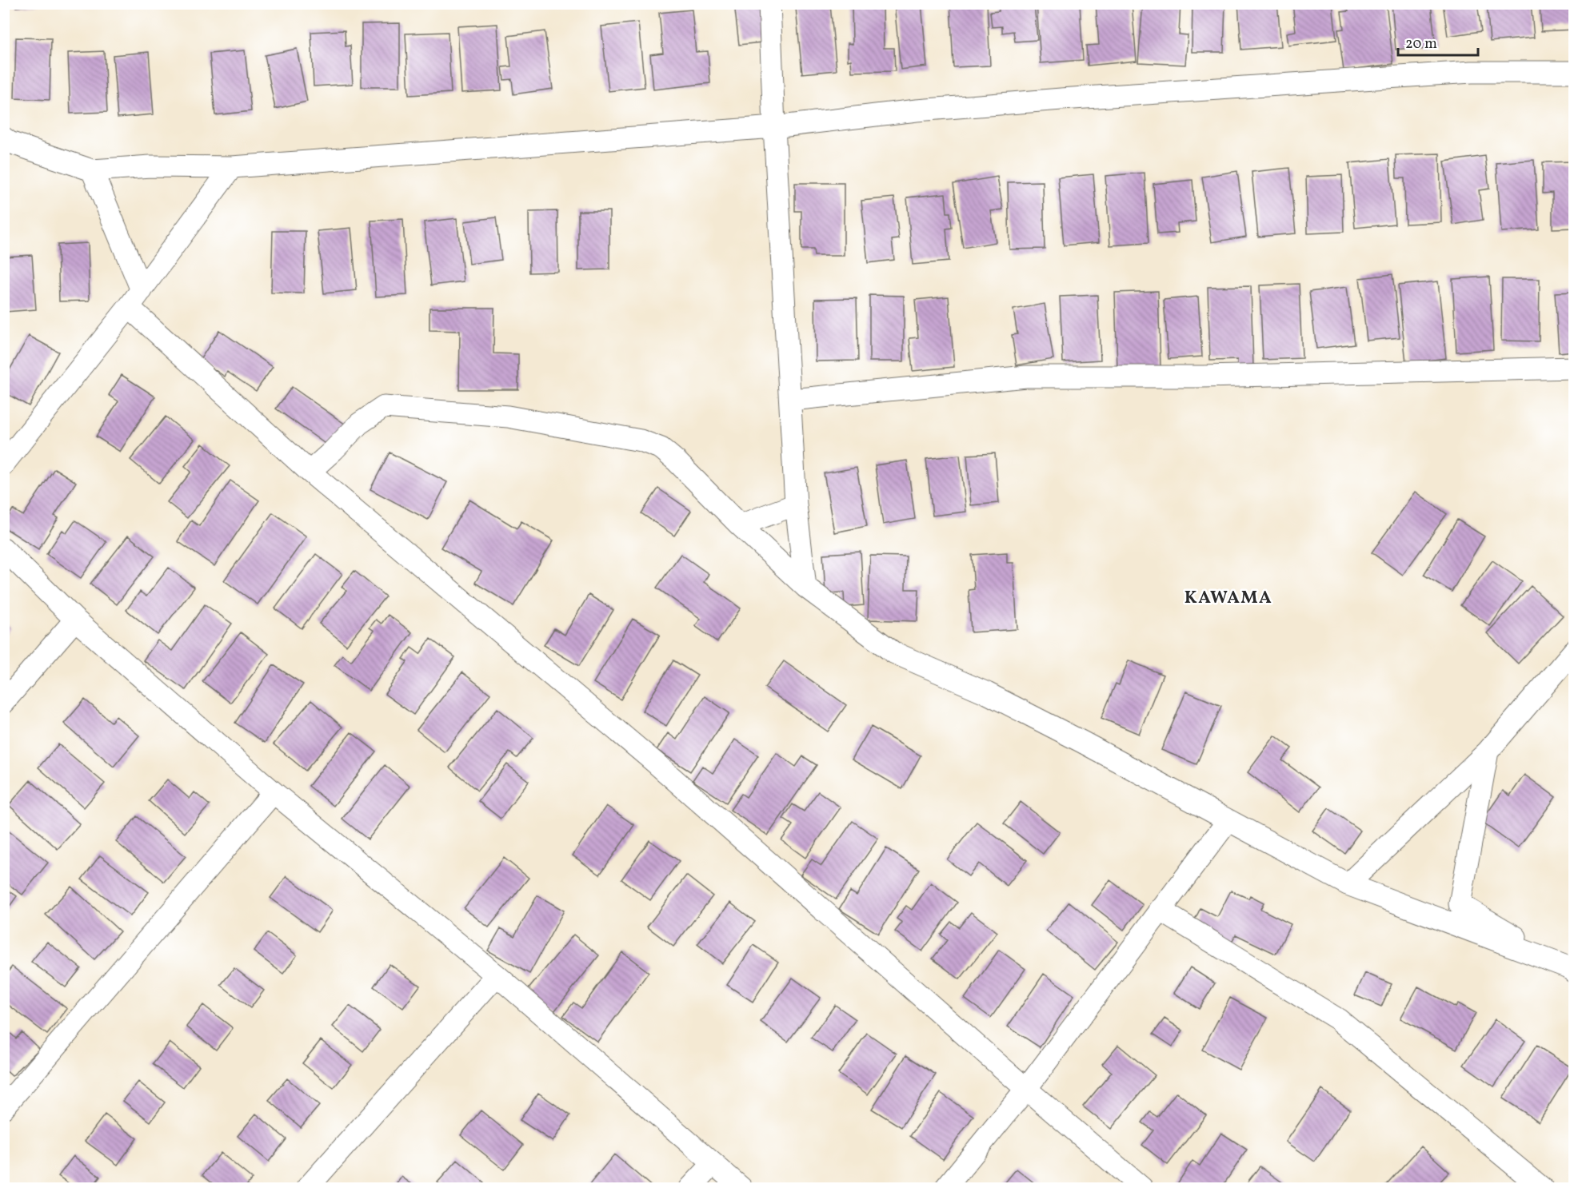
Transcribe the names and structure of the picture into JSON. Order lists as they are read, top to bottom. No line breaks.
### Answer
{"districts":["KAWAMA"],"scale_bar":"20 m"}
